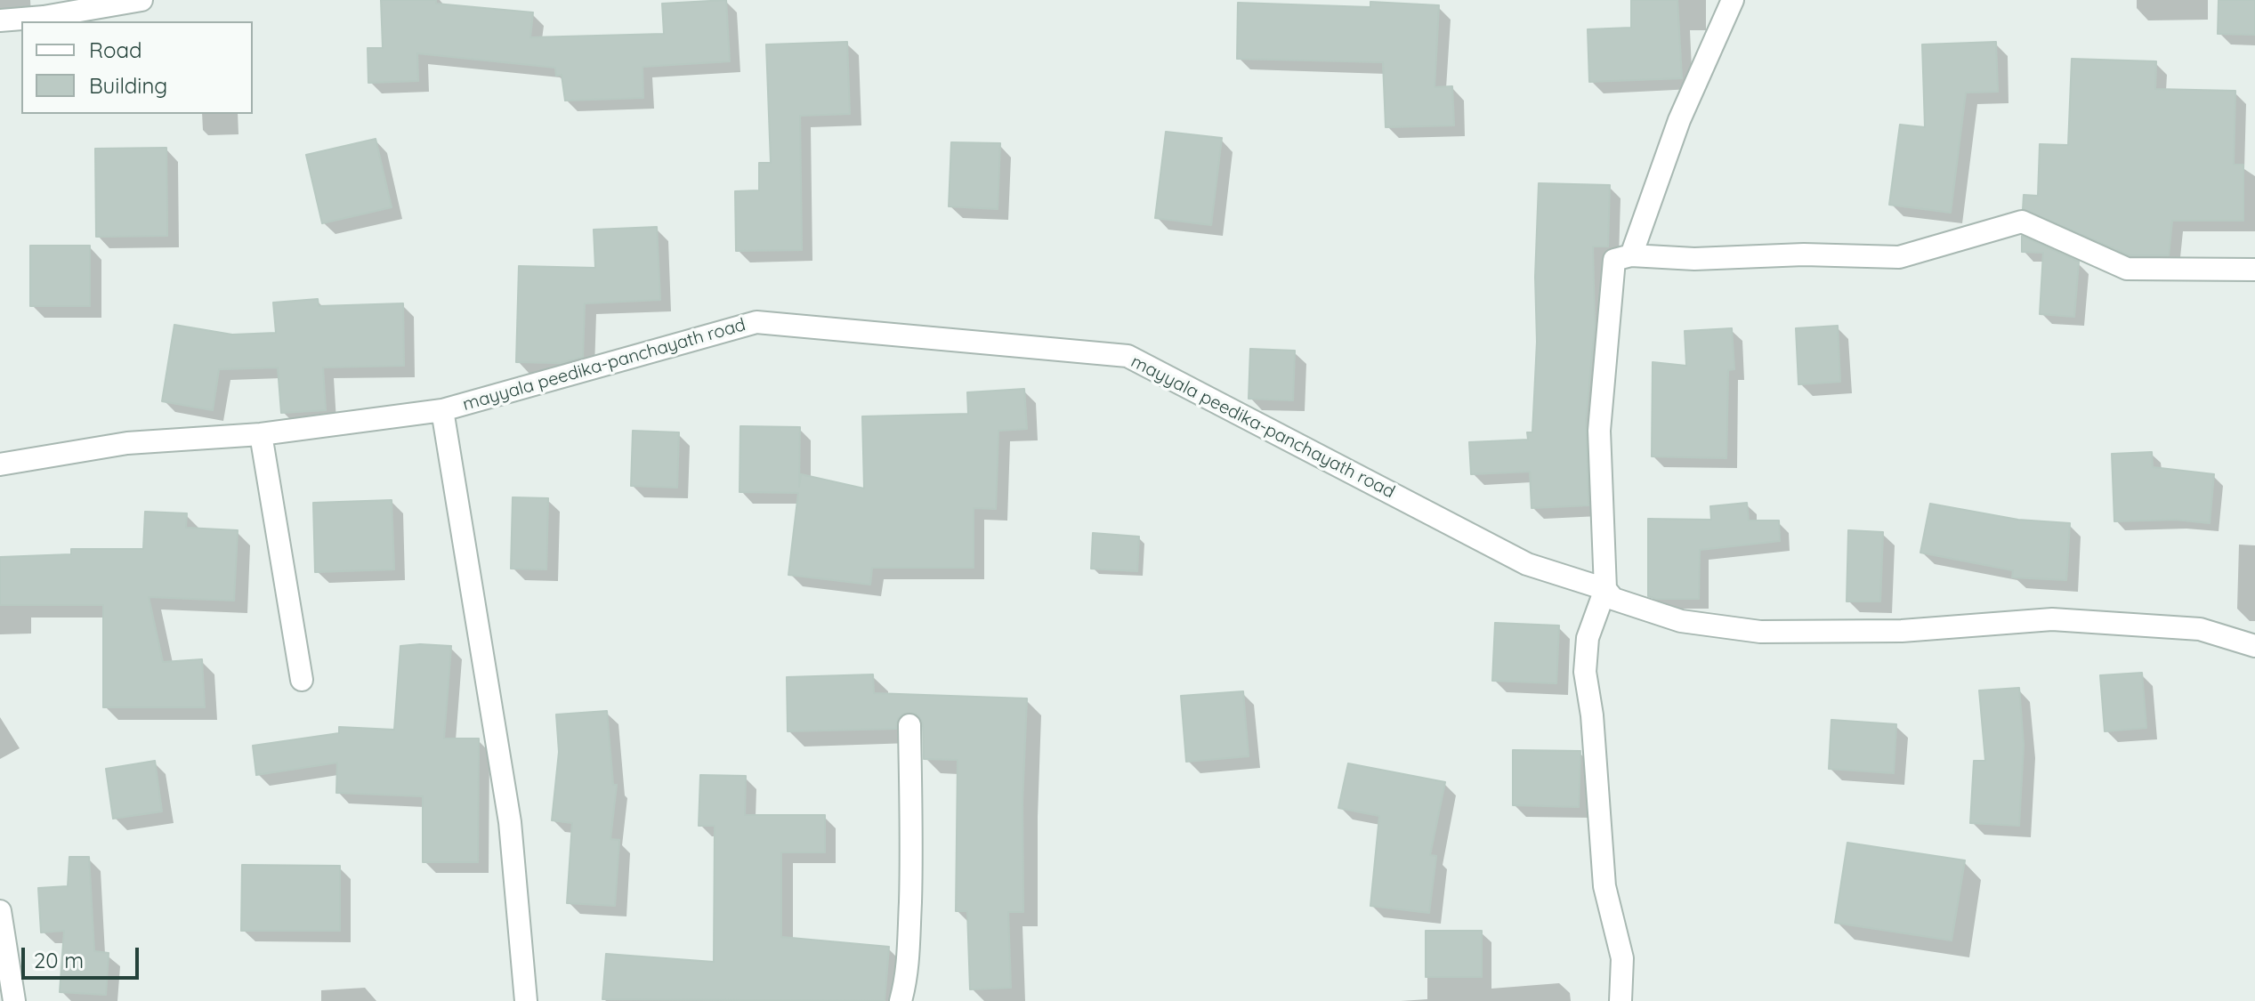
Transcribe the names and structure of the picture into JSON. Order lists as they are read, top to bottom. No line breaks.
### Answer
{"streets":{"street":["mayyala peedika-panchayath road"]},"legend":["Road","Building"],"scale_bar":"20 m"}
